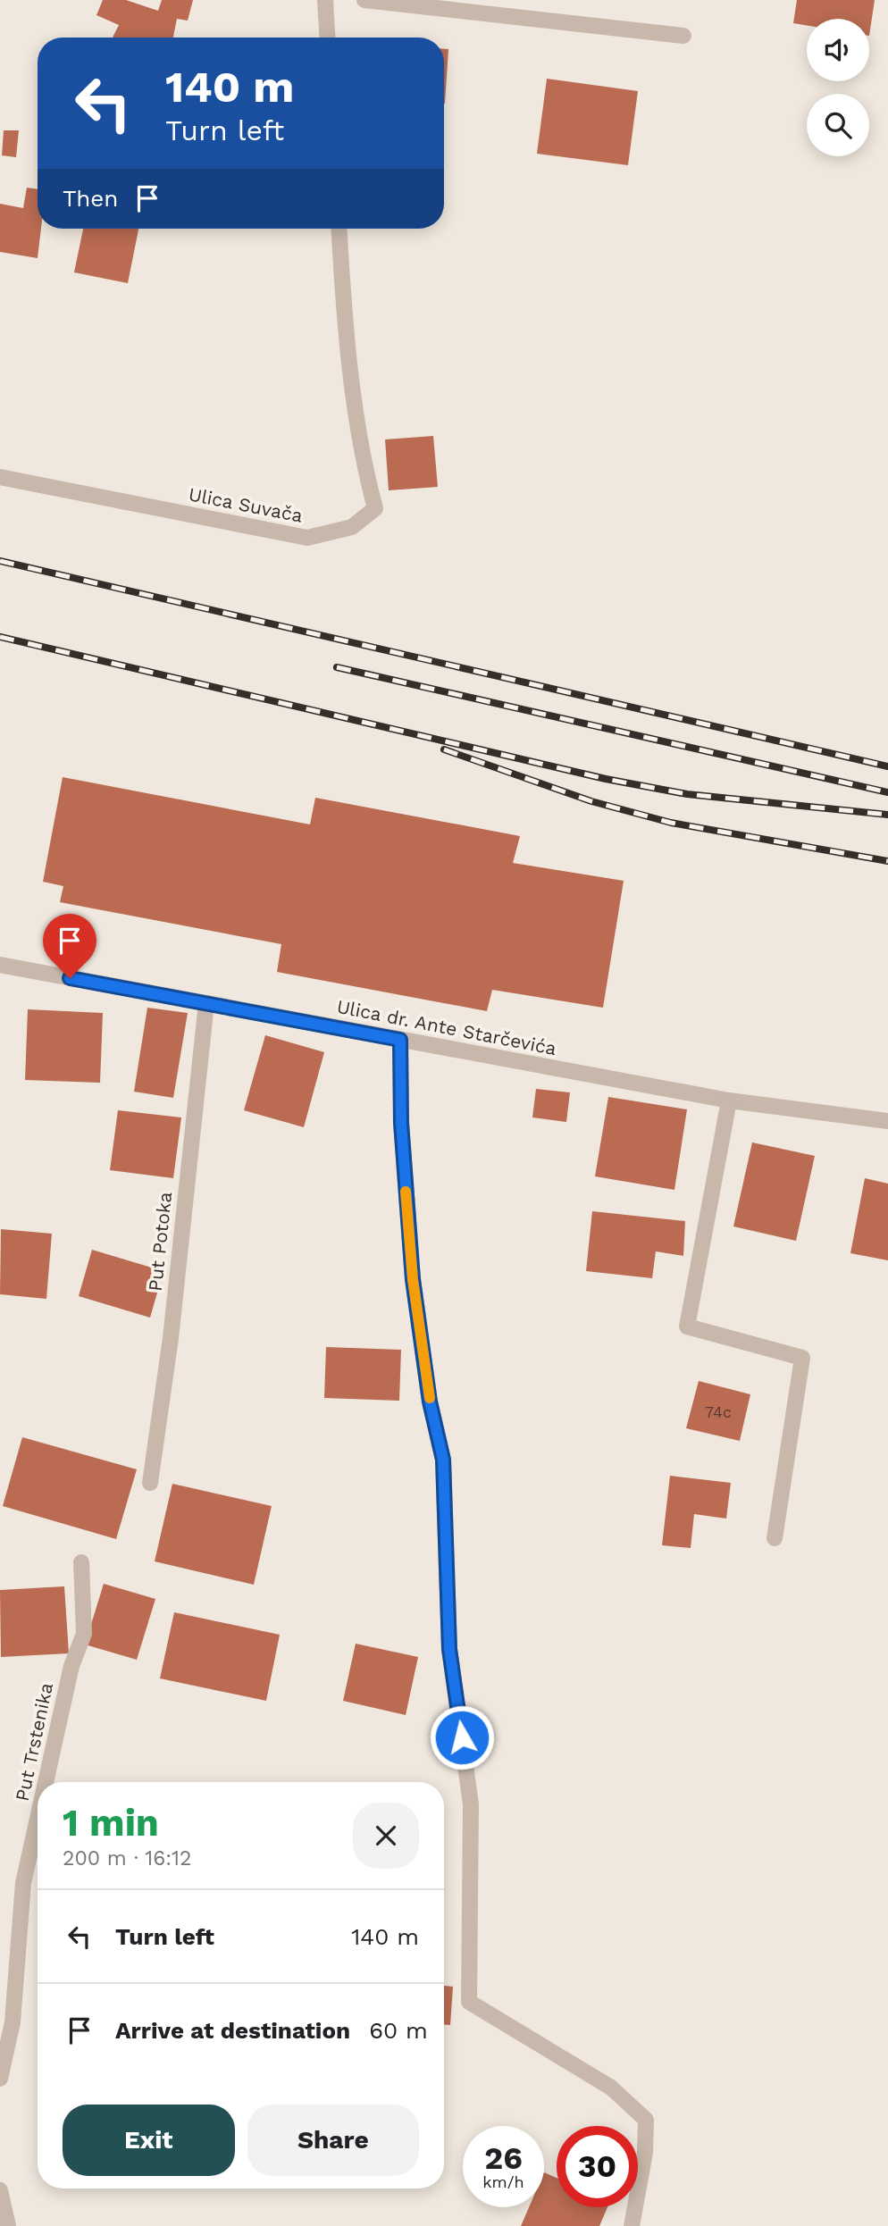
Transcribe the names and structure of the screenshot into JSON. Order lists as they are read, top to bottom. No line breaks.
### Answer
{"streets":{"street":["Ulica Suvača","Ulica dr. Ante Starčevića","Put Potoka","Put Trstenika"]},"crossings":[["Ulica dr. Ante Starčevića","Put Potoka"]],"house_numbers":["74c"],"page":{"turn":["140 m","Turn left"],"then":"Then","heading":["1 min","200 m · 16:12"],"list":[{"name":"Turn left","value":"140 m"},{"name":"Arrive at destination","value":"60 m"}],"buttons":["Exit","Share"],"speed":"26 km/h","limit":"30"}}
